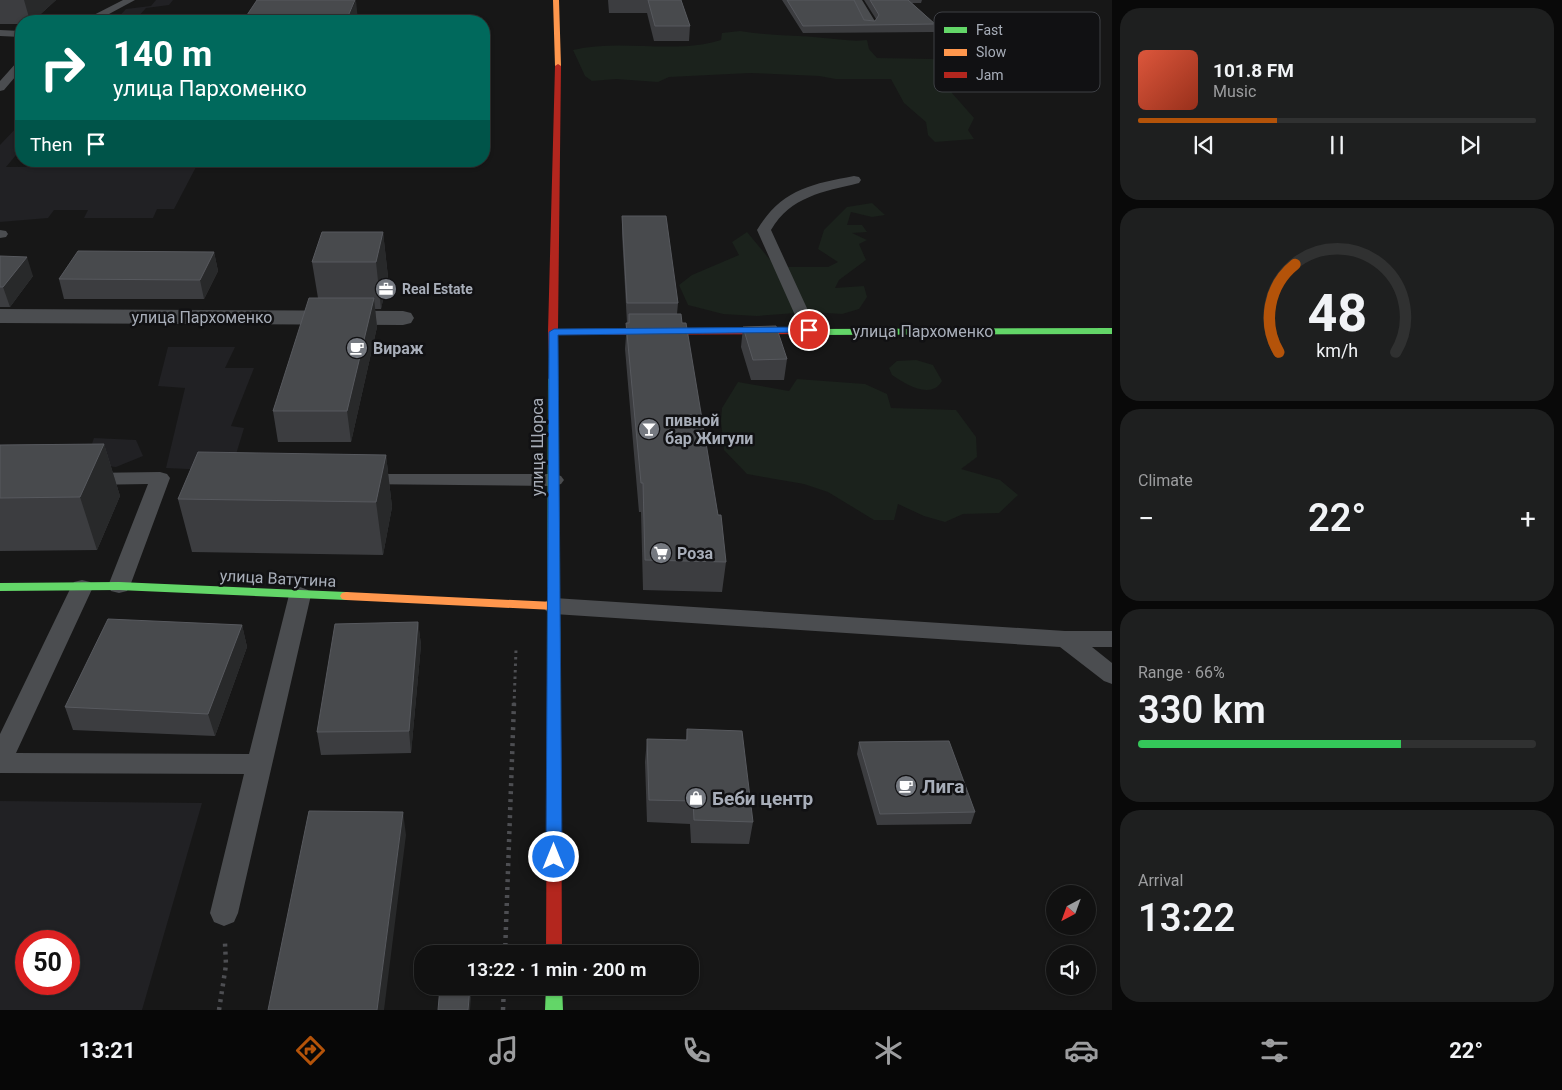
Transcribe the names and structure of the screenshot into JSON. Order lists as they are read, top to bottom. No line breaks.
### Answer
{"streets":{"main road":["улица Пархоменко","улица Щорса","улица Ватутина"]},"crossings":[["улица Пархоменко","улица Щорса"],["улица Щорса","улица Ватутина"]],"places":{"office":["Real Estate"],"cafe":["Вираж","Лига"],"bar":["пивной бар Жигули"],"supermarket":["Роза"],"shop":["Беби центр"]},"legend":["Fast","Slow","Jam"],"north":"bottom left","page":{"turn":["140 m","улица Пархоменко"],"song":["101.8 FM","Music"],"then":"Then","tile":["Climate",["Range · 66%","330 km"],["Arrival","13:22"]],"heat":["−","22°","+"],"limit":"50","trip":"13:22 · 1 min · 200 m","tabs":["13:21","22°"],"gauge":["48","km/h"]}}
